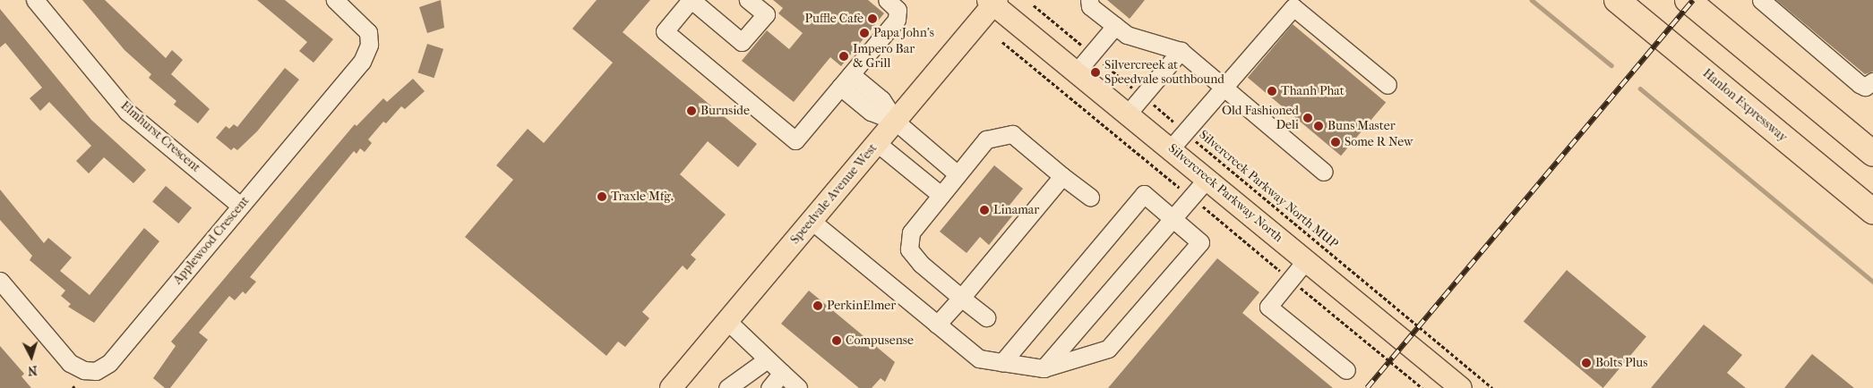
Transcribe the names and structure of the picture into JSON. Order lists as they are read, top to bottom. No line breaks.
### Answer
{"streets":{"highway":["Hanlon Expressway"],"main road":["Silvercreek Parkway North","Speedvale Avenue West"],"street":["Elmhurst Crescent","Applewood Crescent"],"path":["Silvercreek Parkway North MUP"]},"crossings":[["Elmhurst Crescent","Applewood Crescent"],["Silvercreek Parkway North","Speedvale Avenue West"]],"places":["Puffle Cafe","Papa John's","Impero Bar & Grill","Silvercreek at Speedvale southbound","Thanh Phat","Burnside","Old Fashioned Deli","Buns Master","Some R New","Traxle Mfg.","Linamar","PerkinElmer","Compusense","Bolts Plus"],"north":"bottom"}
